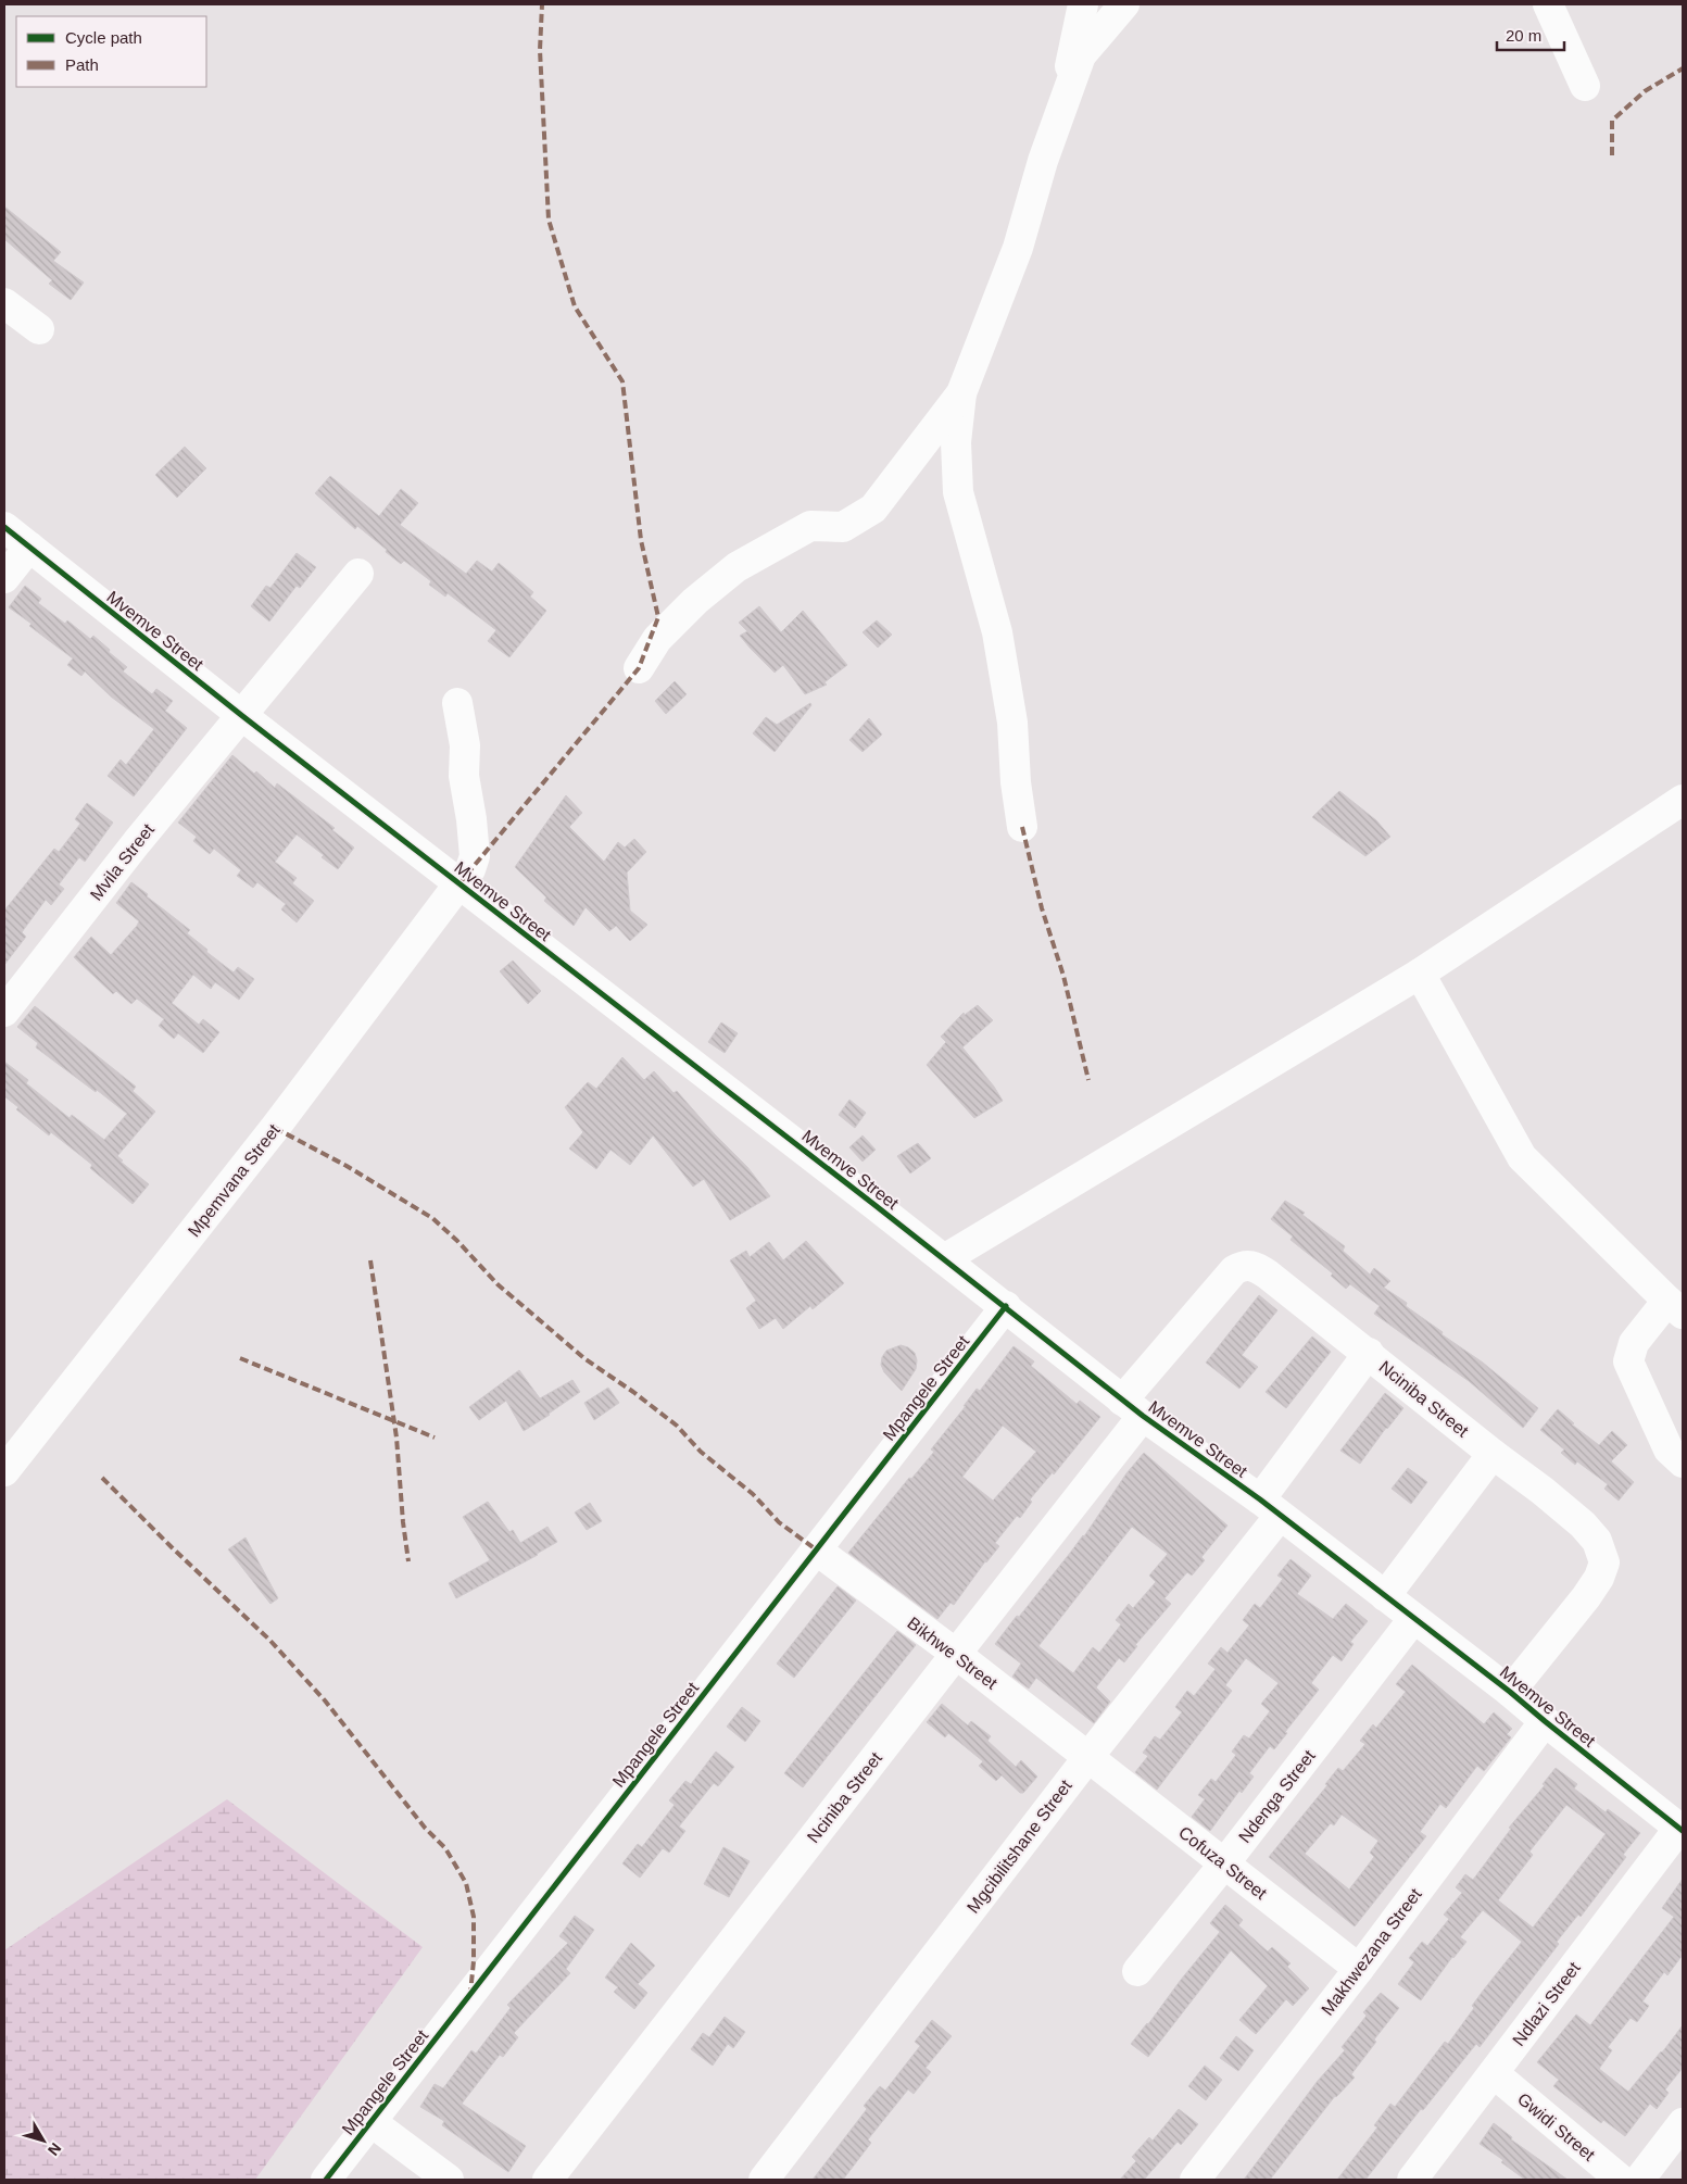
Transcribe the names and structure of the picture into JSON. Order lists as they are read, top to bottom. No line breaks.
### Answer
{"streets":{"street":["Mvemve Street","Mvila Street","Mpemvana Street","Mpangele Street","Nciniba Street","Bikhwe Street","Ndenga Street","Mgcibilitshane Street","Cofuza Street","Makhwezana Street","Ndlazi Street","Gwidi Street"]},"crossings":[["Mvemve Street","Mvila Street"],["Mvemve Street","Mpemvana Street"],["Mvemve Street","Mpangele Street"],["Mvemve Street","Nciniba Street"],["Mvemve Street","Ndenga Street"],["Mvemve Street","Mgcibilitshane Street"],["Mvemve Street","Makhwezana Street"],["Mvemve Street","Ndlazi Street"],["Mpangele Street","Bikhwe Street"],["Nciniba Street","Bikhwe Street"],["Nciniba Street","Mgcibilitshane Street"],["Bikhwe Street","Mgcibilitshane Street"],["Bikhwe Street","Cofuza Street"],["Ndenga Street","Cofuza Street"],["Mgcibilitshane Street","Cofuza Street"],["Cofuza Street","Makhwezana Street"],["Ndlazi Street","Gwidi Street"]],"legend":["Cycle path","Path"],"scale_bar":"20 m","north":"bottom right"}
